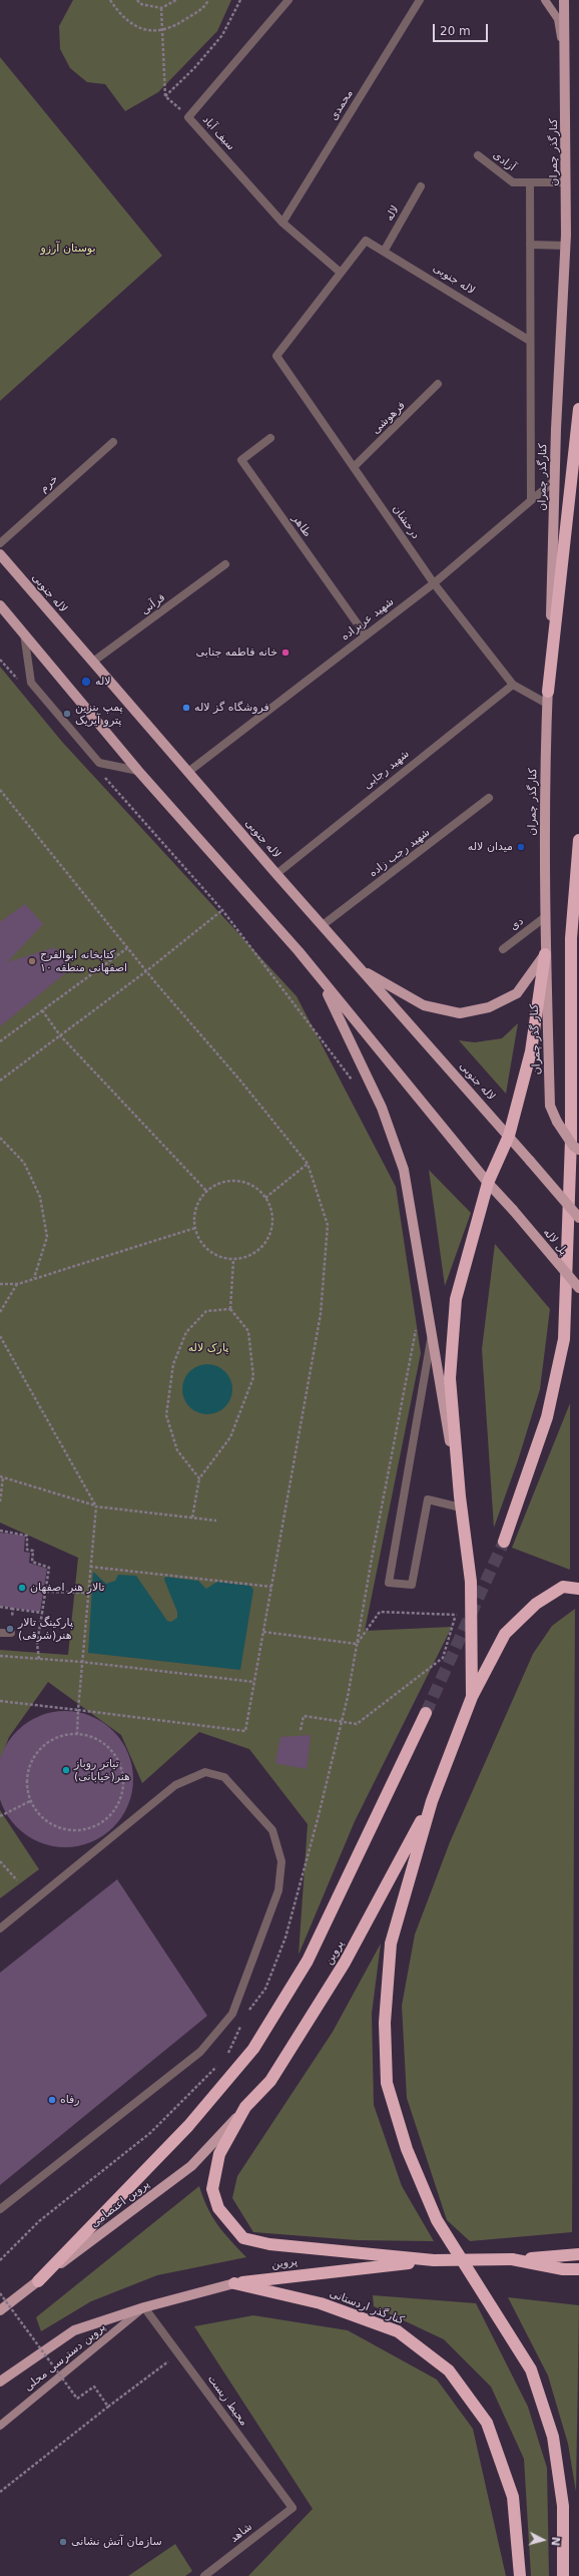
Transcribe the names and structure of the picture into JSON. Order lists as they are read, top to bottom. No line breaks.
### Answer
{"streets":{"highway":["پروین","کنارگذر اردستانی"],"main road":["کنارگذر چمران","لاله جنوبی","کنار گذر چمران","پل لاله","پروین اعتصامی","پروین دسترسی محلی"],"street":["محمدی","سیف آباد","آزادی","لاله","فرهوشی","خرم","درخشان","طاهر","قرآنی","شهید عربزاده","شهید رجایی","شهید رجب زاده","دی","محیط زیست","شاهد"]},"crossings":[["محمدی","سیف آباد"],["سیف آباد","لاله جنوبی"],["سیف آباد","درخشان"],["کنارگذر چمران","آزادی"],["کنارگذر چمران","درخشان"],["کنارگذر چمران","شهید عربزاده"],["کنارگذر چمران","دی"],["کنارگذر چمران","کنار گذر چمران"],["لاله","لاله جنوبی"],["لاله جنوبی","درخشان"],["لاله جنوبی","قرآنی"],["لاله جنوبی","شهید عربزاده"],["لاله جنوبی","شهید رجایی"],["لاله جنوبی","شهید رجب زاده"],["فرهوشی","درخشان"],["درخشان","شهید عربزاده"],["درخشان","شهید رجایی"],["طاهر","شهید عربزاده"],["پروین","پروین اعتصامی"],["پروین","کنارگذر اردستانی"],["پروین دسترسی محلی","محیط زیست"],["محیط زیست","شاهد"]],"parks":["بوستان آرزو","پارک لاله"],"places":["خانه فاطمه جنابی","لاله","فروشگاه گز لاله","پمپ بنزین پترو آیریک","میدان لاله","کتابخانه ابوالفرج اصفهانی منطقه ۱۰","تالار هنر اصفهان","پارکینگ تالار هنر(شرقی)","تیاتر روباز هنر(خیابانی)","رفاه","سازمان آتش نشانی"],"scale_bar":"20 m","north":"right"}
